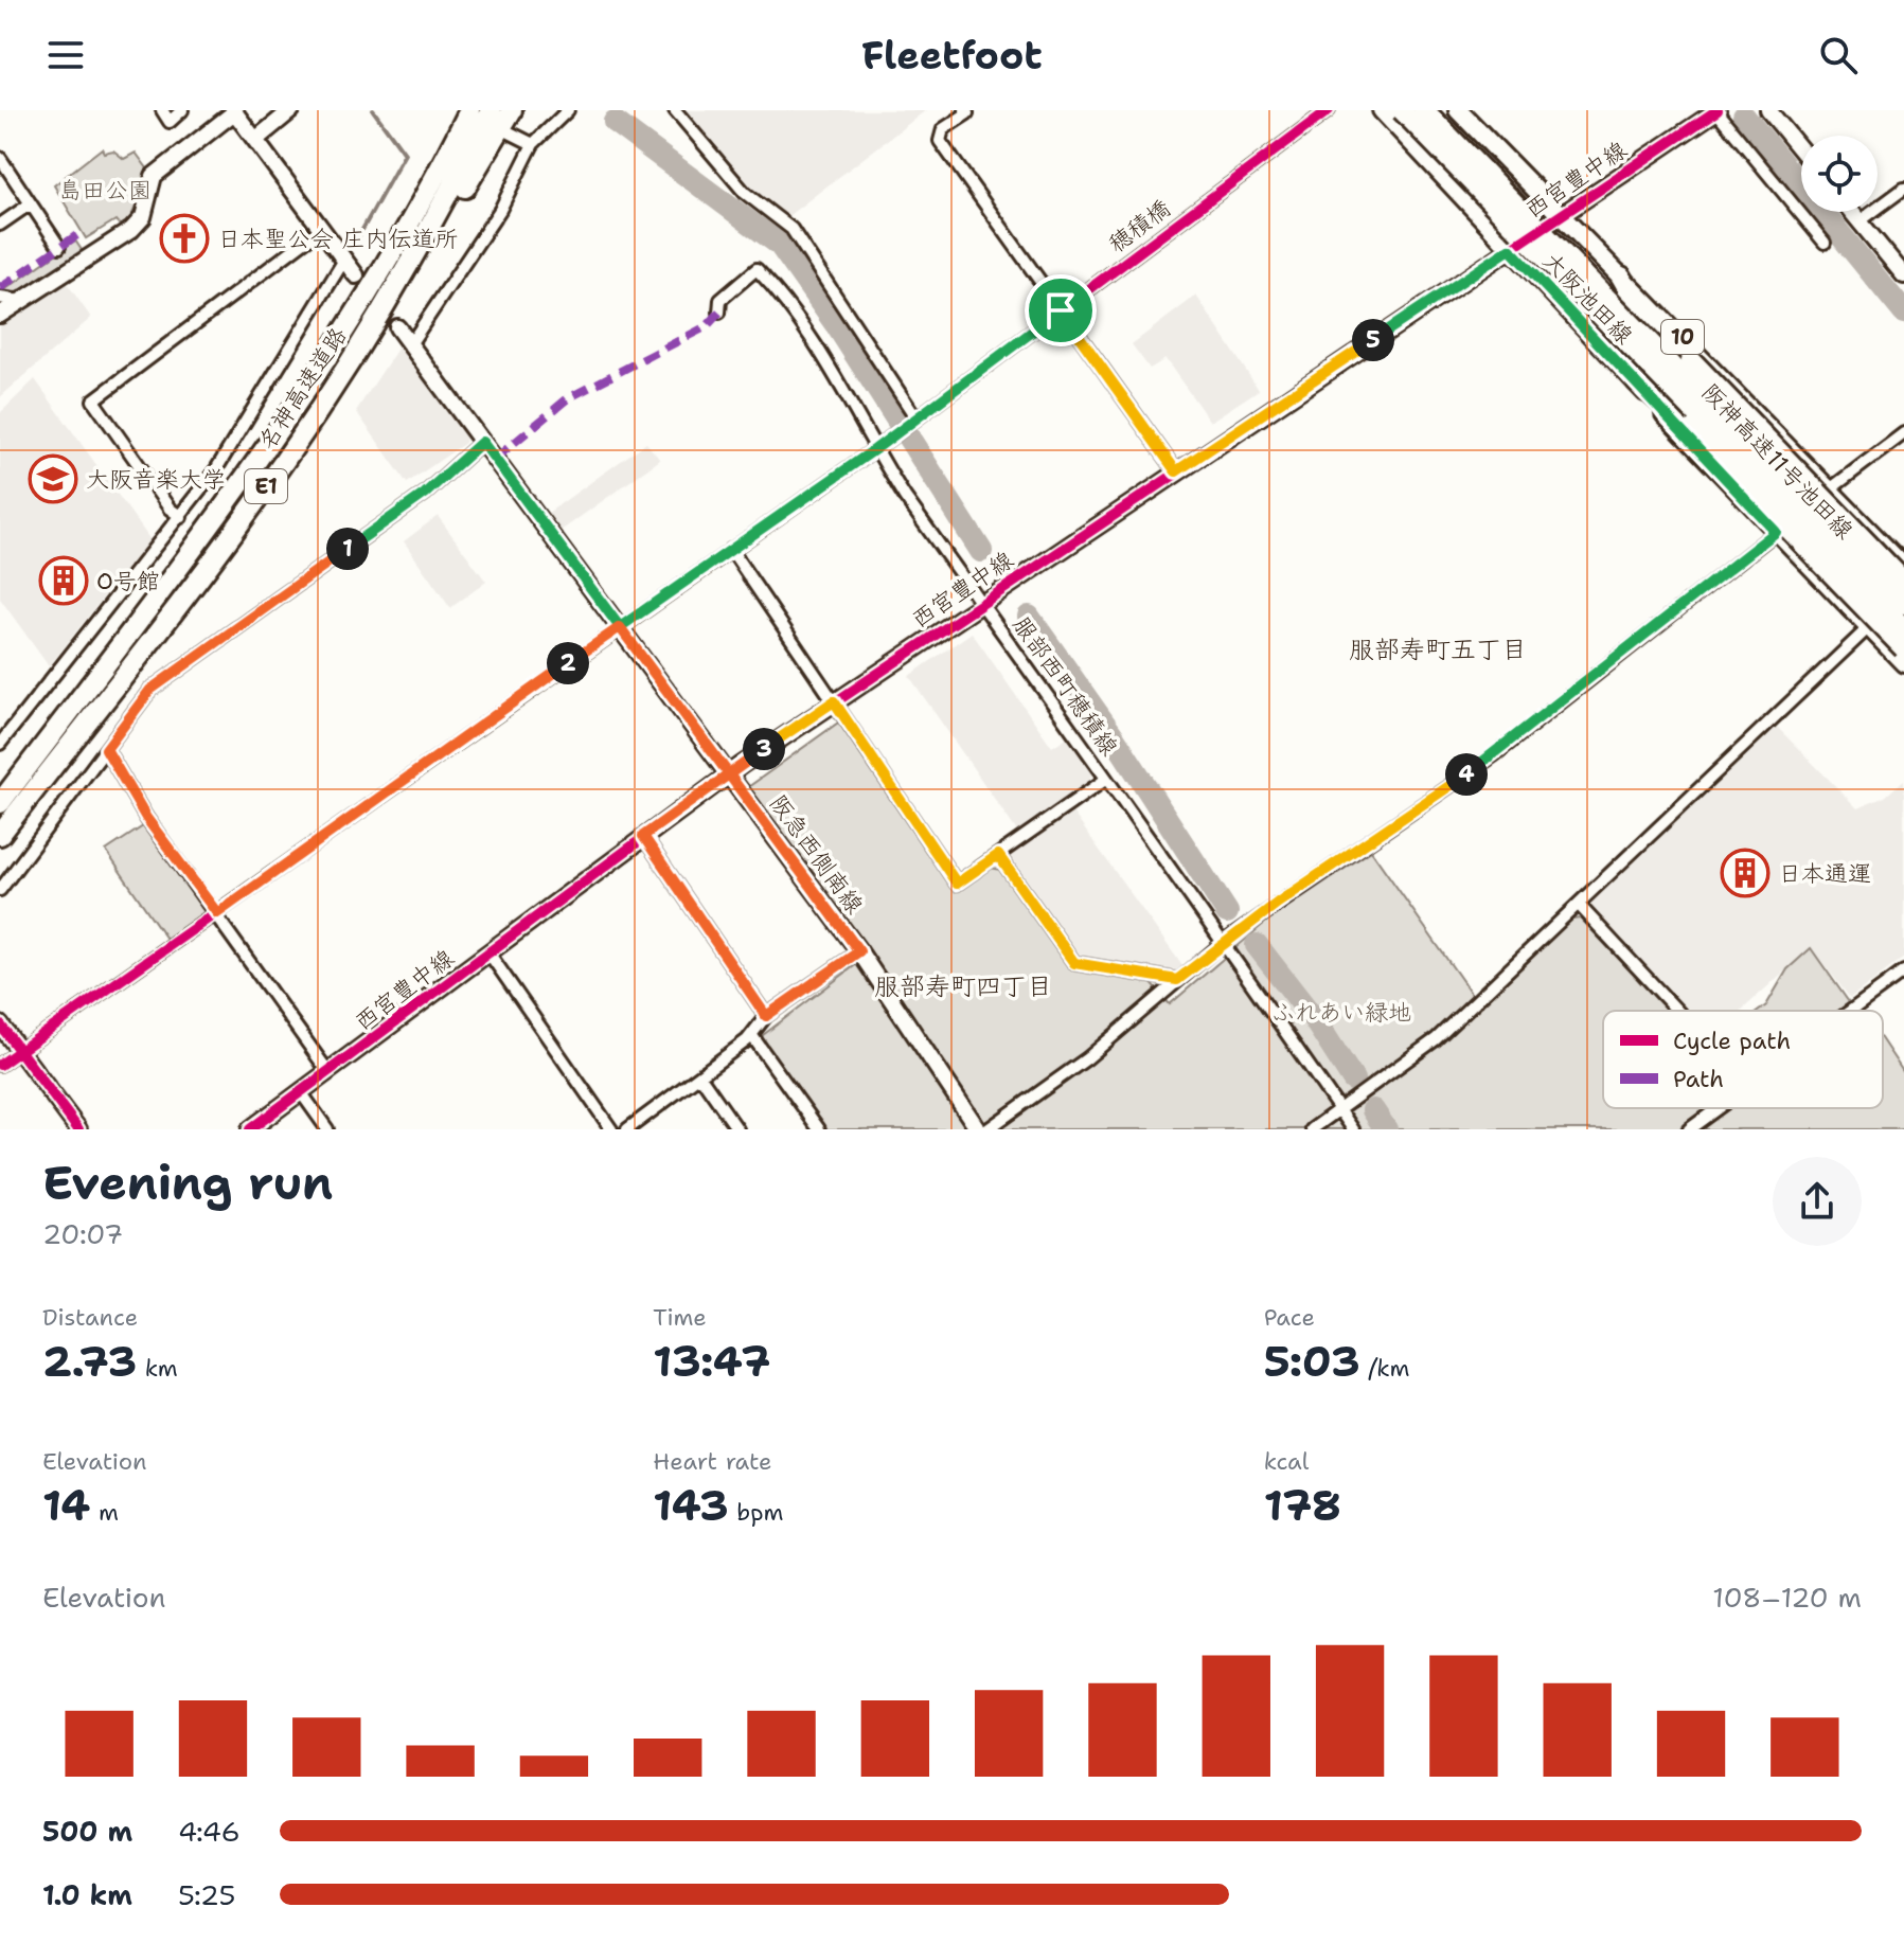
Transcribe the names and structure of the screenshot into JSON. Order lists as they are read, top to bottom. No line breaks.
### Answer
{"streets":{"highway":["名神高速道路","阪神高速11号池田線","E1"],"main road":["大阪池田線","10"],"street":["西宮豊中線","穂積橋","服部西町穂積線","阪急西側南線"]},"crossings":[["西宮豊中線","大阪池田線"],["西宮豊中線","服部西町穂積線"],["西宮豊中線","阪急西側南線"],["穂積橋","服部西町穂積線"],["穂積橋","阪急西側南線"]],"districts":["服部寿町五丁目","服部寿町四丁目"],"parks":["島田公園","ふれあい緑地"],"places":{"church":["日本聖公会 庄内伝道所"],"school or university":["大阪音楽大学"],"building":["O号館","日本通運"]},"legend":["Cycle path","Path"],"page":{"header":"Fleetfoot","pins":["5","1","2","3","4"],"heading":["Evening run","20:07"],"stats":[["Distance","2.73 km"],["Time","13:47"],["Pace","5:03 /km"],["Elevation","14 m"],["Heart rate","143 bpm"],["kcal","178"]],"chart":["Elevation","108–120 m"],"list":[{"name":"500 m","note":"4:46"},{"name":"1.0 km","note":"5:25"}]}}
